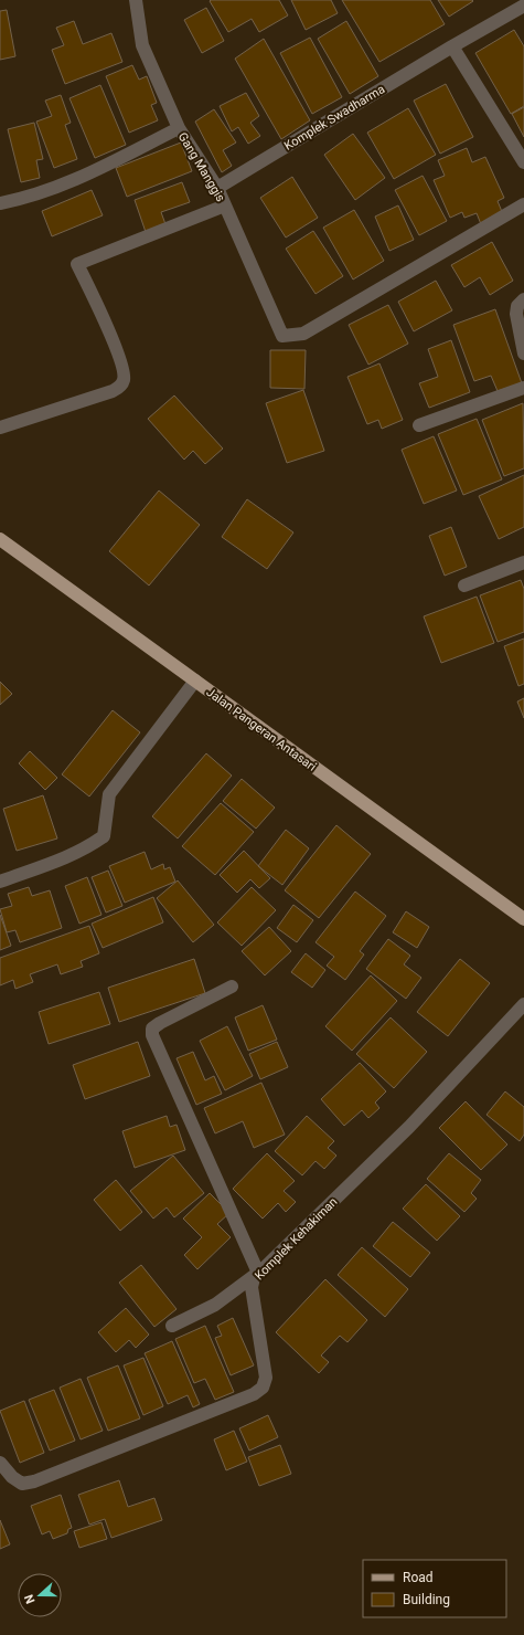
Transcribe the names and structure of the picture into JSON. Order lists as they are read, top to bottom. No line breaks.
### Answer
{"streets":{"main road":["Jalan Pangeran Antasari"],"street":["Komplek Swadharma","Gang Manggis","Komplek Kehakiman"]},"crossings":[["Komplek Swadharma","Gang Manggis"]],"legend":["Road","Building"],"north":"left"}
